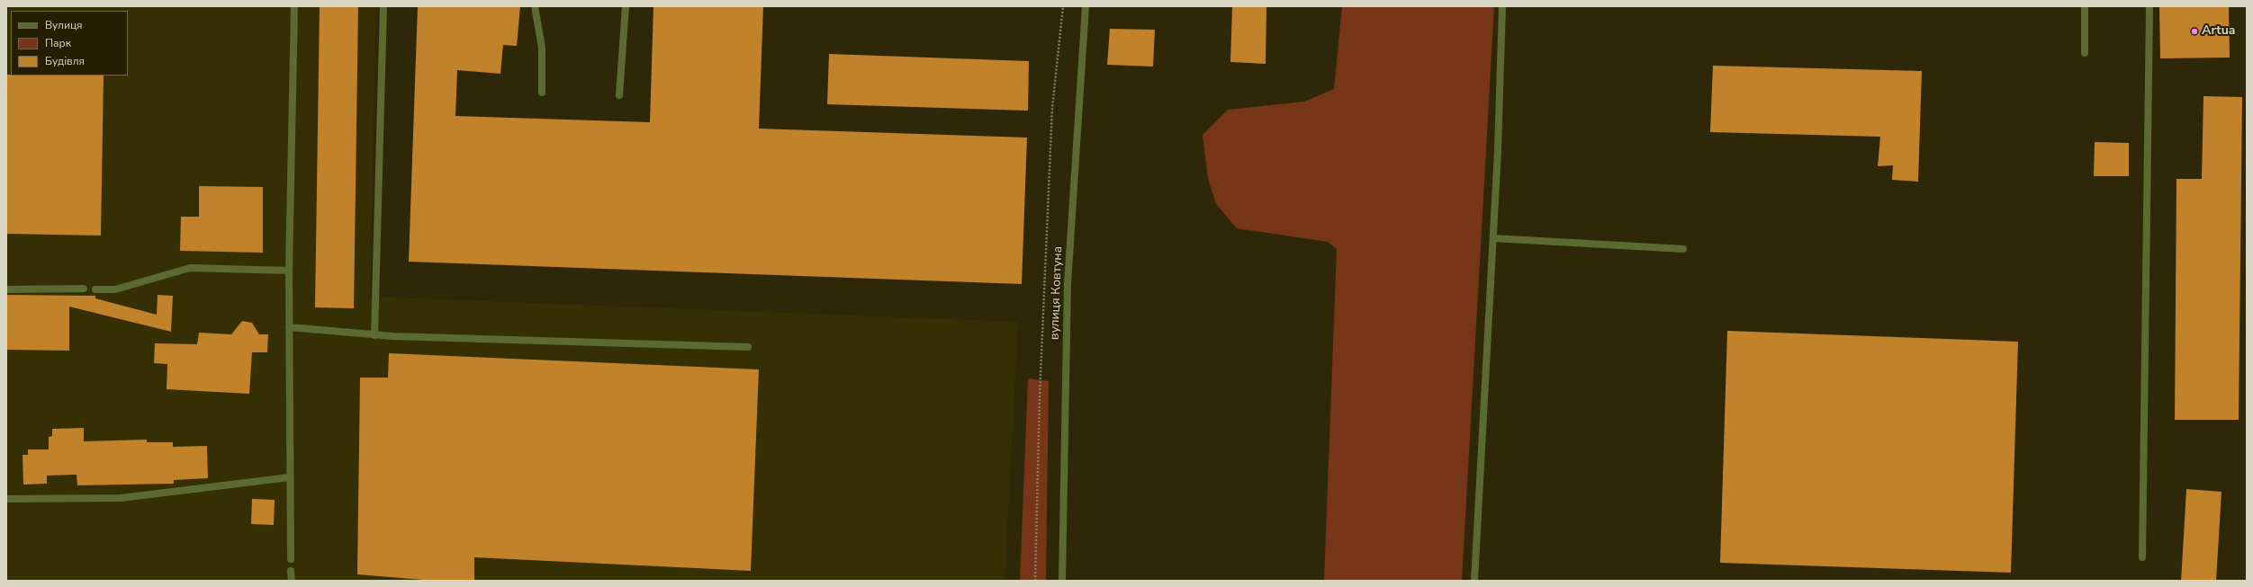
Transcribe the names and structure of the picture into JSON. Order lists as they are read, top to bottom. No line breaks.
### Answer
{"streets":{"street":["вулиця Ковтуна"]},"places":["Artua"],"legend":["Вулиця","Парк","Будівля"]}
